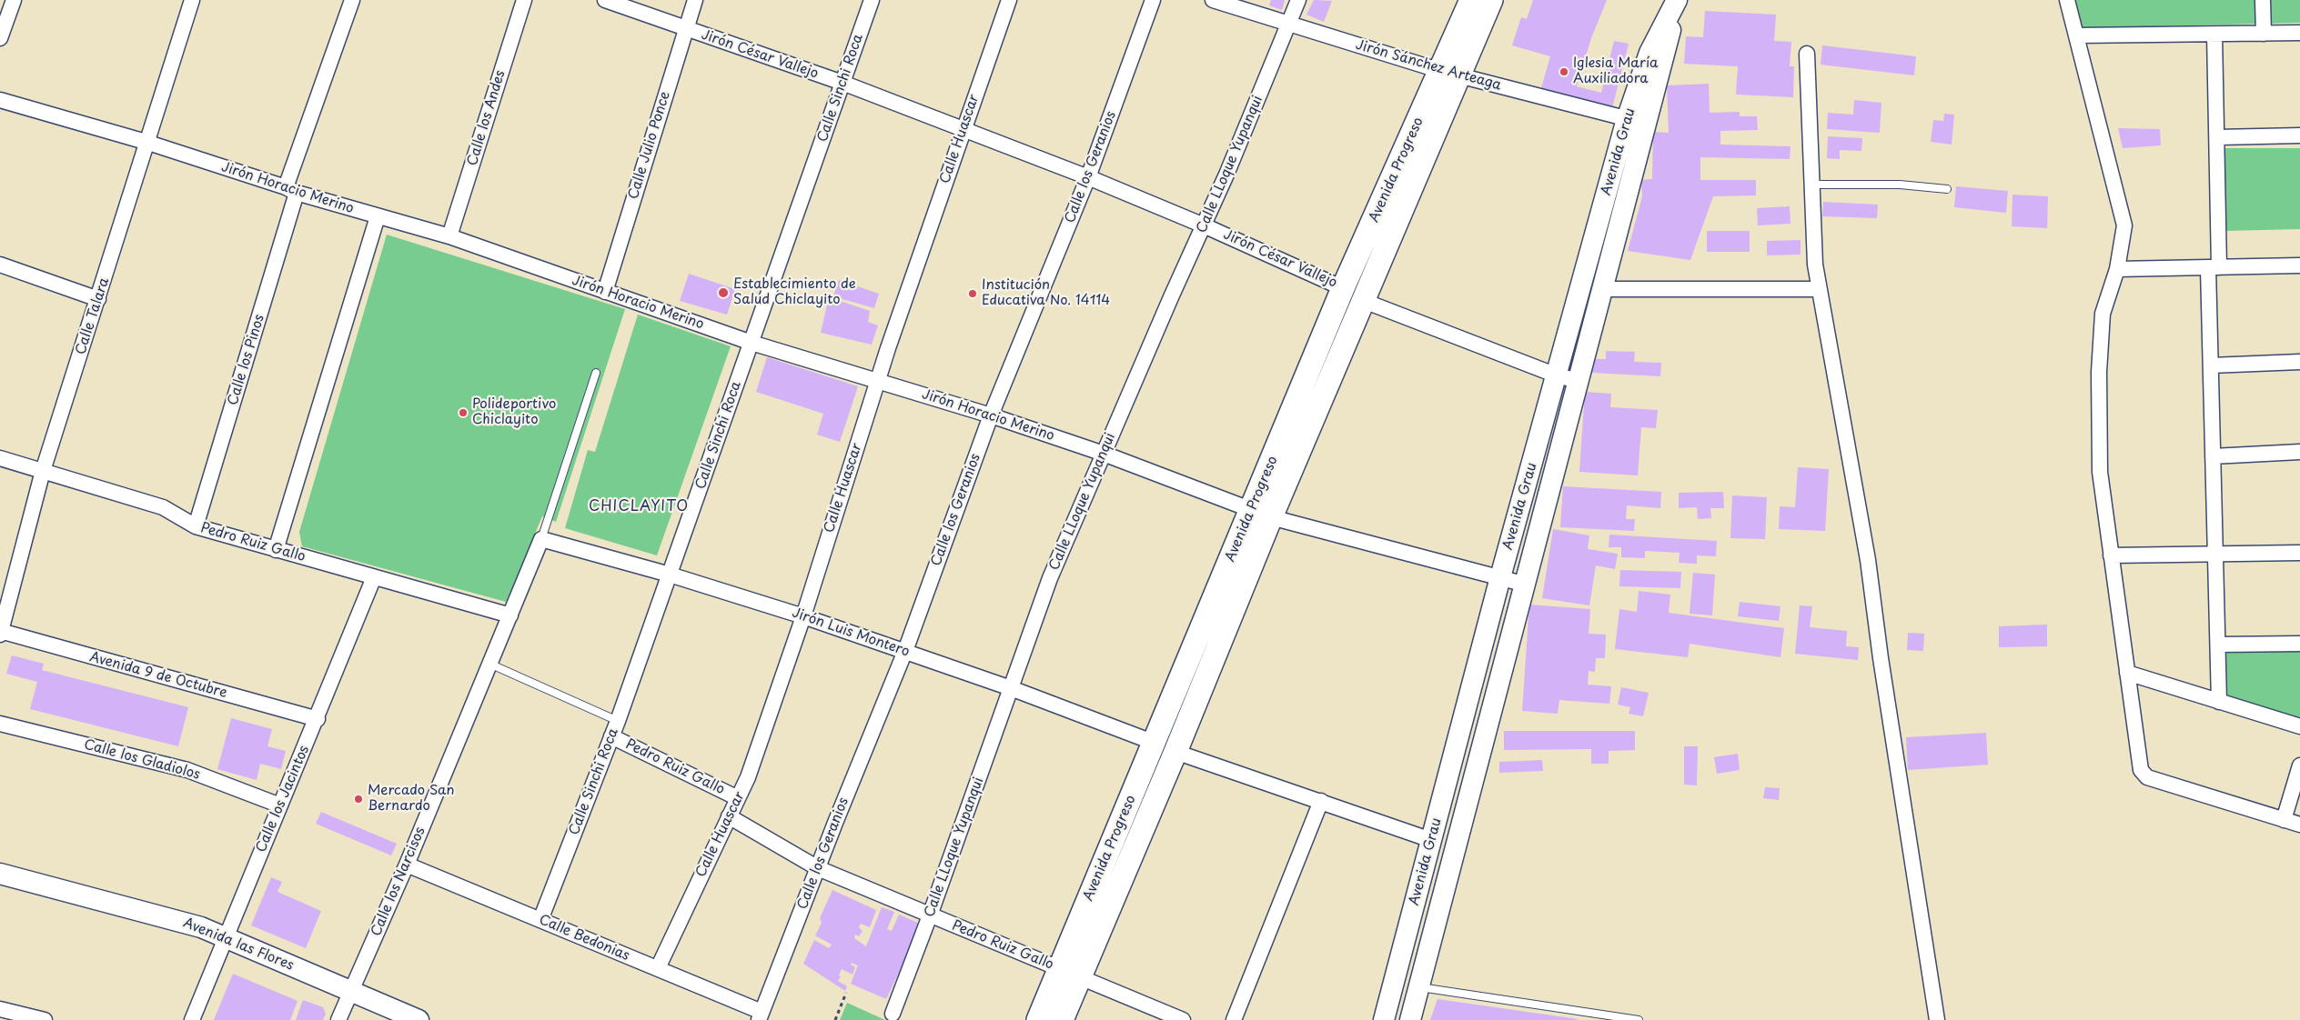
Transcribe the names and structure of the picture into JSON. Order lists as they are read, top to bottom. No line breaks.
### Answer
{"streets":{"main road":["Avenida Progreso"],"street":["Jirón César Vallejo","Jirón Sánchez Arteaga","Calle Sinchi Roca","Calle los Andes","Calle Huascar","Calle Julio Ponce","Avenida Grau","Calle LLoque Yupanqui","Calle los Geranios","Jirón Horacio Merino","Calle Talara","Calle los Pinos","Pedro Ruiz Gallo","Jirón Luis Montero","Avenida 9 de Octubre","Calle los Gladiolos","Calle los Jacintos","Calle los Narcisos","Calle Bedonias","Avenida las Flores"]},"crossings":[["Jirón César Vallejo","Calle Sinchi Roca"],["Jirón César Vallejo","Calle Huascar"],["Jirón César Vallejo","Calle Julio Ponce"],["Jirón César Vallejo","Calle LLoque Yupanqui"],["Jirón César Vallejo","Calle los Geranios"],["Jirón César Vallejo","Avenida Progreso"],["Jirón Sánchez Arteaga","Avenida Grau"],["Jirón Sánchez Arteaga","Calle LLoque Yupanqui"],["Jirón Sánchez Arteaga","Avenida Progreso"],["Calle Sinchi Roca","Jirón Horacio Merino"],["Calle Sinchi Roca","Pedro Ruiz Gallo"],["Calle Sinchi Roca","Jirón Luis Montero"],["Calle Sinchi Roca","Calle Bedonias"],["Calle los Andes","Jirón Horacio Merino"],["Calle Huascar","Jirón Horacio Merino"],["Calle Huascar","Pedro Ruiz Gallo"],["Calle Huascar","Jirón Luis Montero"],["Calle Huascar","Calle Bedonias"],["Calle Julio Ponce","Jirón Horacio Merino"],["Avenida Grau","Jirón Horacio Merino"],["Calle LLoque Yupanqui","Jirón Horacio Merino"],["Calle LLoque Yupanqui","Pedro Ruiz Gallo"],["Calle LLoque Yupanqui","Jirón Luis Montero"],["Calle los Geranios","Jirón Horacio Merino"],["Calle los Geranios","Pedro Ruiz Gallo"],["Calle los Geranios","Jirón Luis Montero"],["Calle los Geranios","Calle Bedonias"],["Avenida Progreso","Jirón Horacio Merino"],["Avenida Progreso","Pedro Ruiz Gallo"],["Avenida Progreso","Jirón Luis Montero"],["Jirón Horacio Merino","Calle Talara"],["Jirón Horacio Merino","Calle los Pinos"],["Calle Talara","Pedro Ruiz Gallo"],["Calle Talara","Avenida 9 de Octubre"],["Calle los Pinos","Pedro Ruiz Gallo"],["Pedro Ruiz Gallo","Calle los Jacintos"],["Pedro Ruiz Gallo","Calle los Narcisos"],["Avenida 9 de Octubre","Calle los Jacintos"],["Calle los Gladiolos","Calle los Jacintos"],["Calle los Jacintos","Avenida las Flores"],["Calle los Narcisos","Calle Bedonias"],["Calle los Narcisos","Avenida las Flores"]],"districts":["CHICLAYITO"],"places":["Iglesia María Auxiliadora","Establecimiento de Salud Chiclayito","Institución Educativa No. 14114","Polideportivo Chiclayito","Mercado San Bernardo"]}
